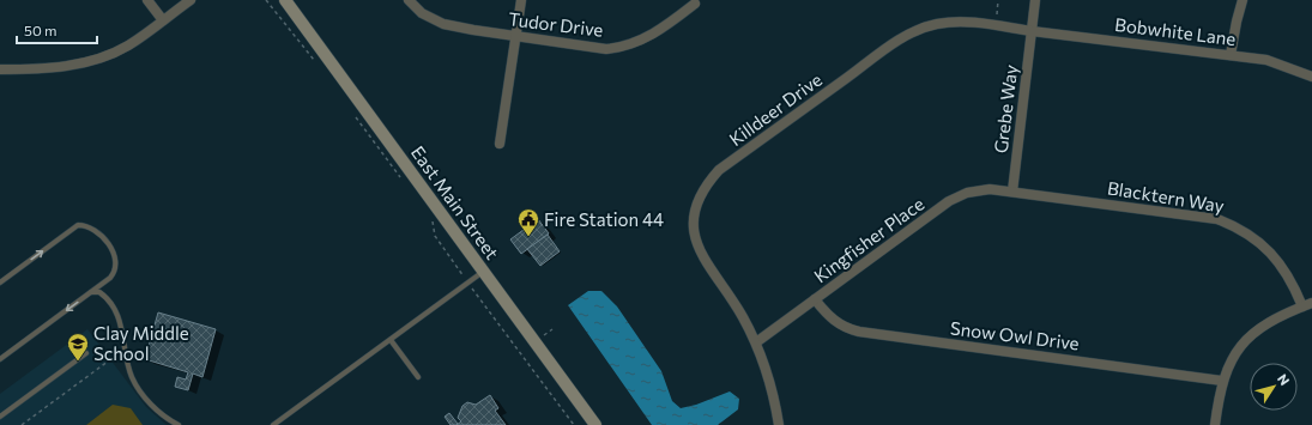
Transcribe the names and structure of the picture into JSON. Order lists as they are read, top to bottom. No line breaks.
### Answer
{"streets":{"main road":["East Main Street"],"street":["Tudor Drive","Bobwhite Lane","Killdeer Drive","Grebe Way","Blacktern Way","Kingfisher Place","Snow Owl Drive"]},"crossings":[["Bobwhite Lane","Killdeer Drive"],["Bobwhite Lane","Grebe Way"],["Killdeer Drive","Grebe Way"],["Killdeer Drive","Kingfisher Place"],["Grebe Way","Blacktern Way"],["Grebe Way","Kingfisher Place"],["Blacktern Way","Kingfisher Place"],["Kingfisher Place","Snow Owl Drive"]],"places":{"public building":["Fire Station 44"],"school or university":["Clay Middle School"]},"scale_bar":"50 m","north":"top right"}
